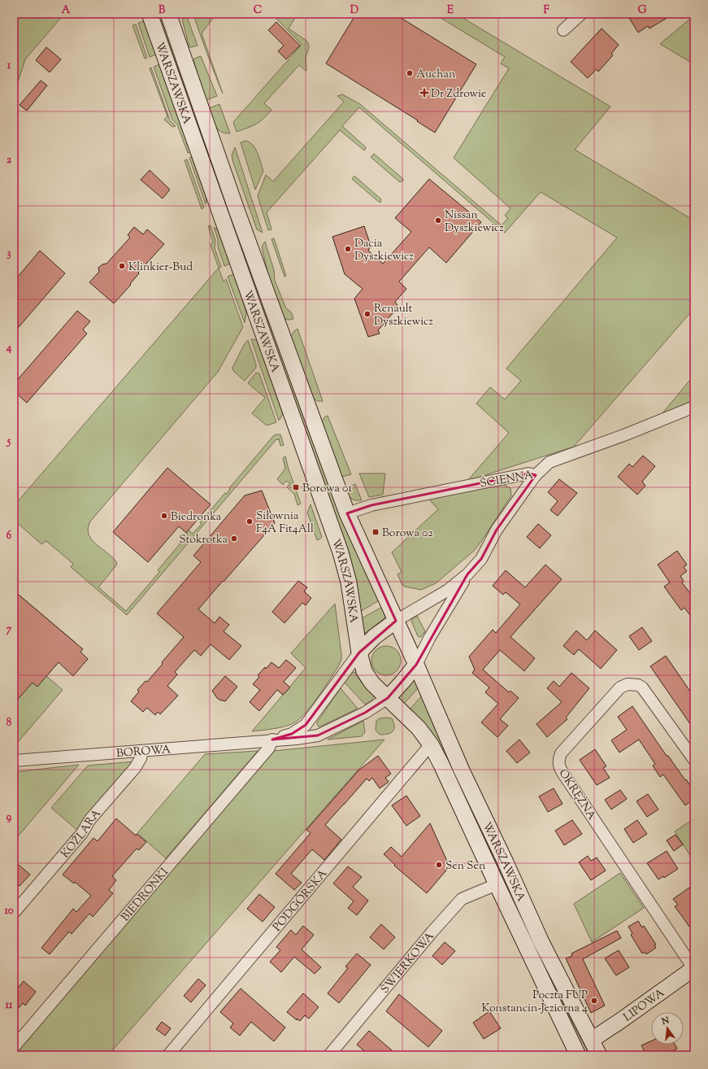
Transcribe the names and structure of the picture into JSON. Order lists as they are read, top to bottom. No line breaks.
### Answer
{"streets":{"main road":["WARSZAWSKA","LIPOWA"],"street":["ŚCIENNA","BOROWA","OKRĘŻNA","KOŹLARA","BIEDRONKI","PODGÓRSKA","ŚWIERKOWA"]},"crossings":[["WARSZAWSKA","ŚCIENNA"],["WARSZAWSKA","BOROWA"],["WARSZAWSKA","PODGÓRSKA"],["WARSZAWSKA","ŚWIERKOWA"],["WARSZAWSKA","LIPOWA"],["BOROWA","KOŹLARA"],["BOROWA","BIEDRONKI"],["OKRĘŻNA","LIPOWA"]],"places":{"other":["Auchan","Nissan Dyszkiewicz","Dacia Dyszkiewicz","Klinkier-Bud","Renault Dyszkiewicz","Biedronka","Siłownia F4A Fit4All","Stokrotka","Sen Sen","Poczta FUP Konstancin-Jeziorna 4"],"health":["Dr Zdrowie"],"transit":["Borowa 01","Borowa 02"]},"north":"top","grid":{"columns":["A","B","C","D","E","F","G"],"rows":["1","2","3","4","5","6","7","8","9","10","11"]}}
